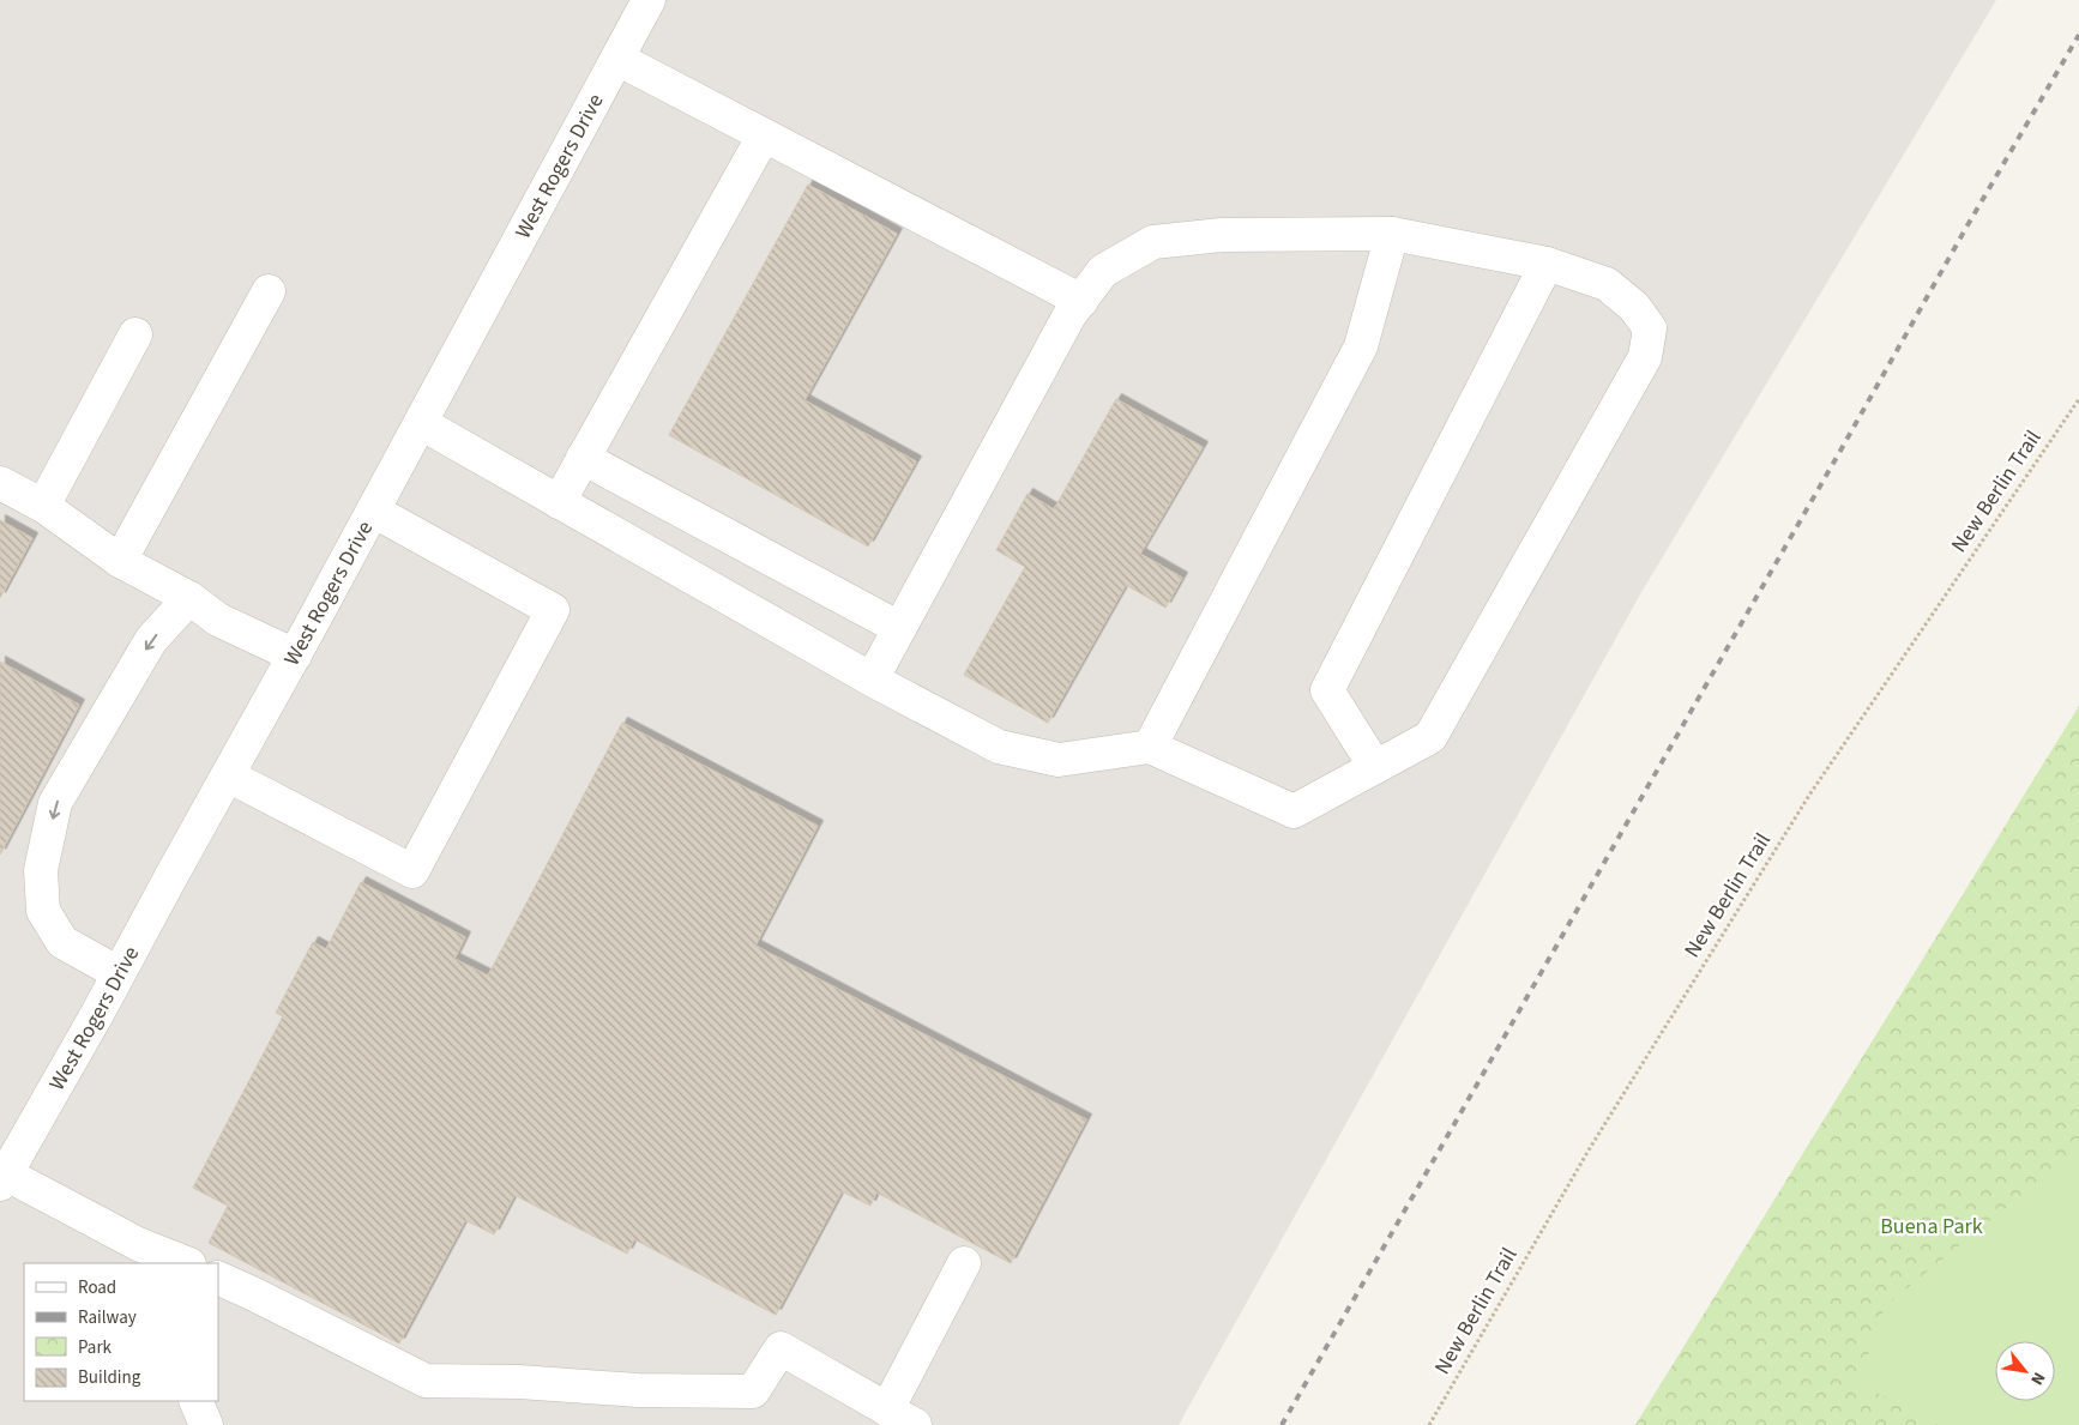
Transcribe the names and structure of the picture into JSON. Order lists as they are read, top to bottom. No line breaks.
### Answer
{"streets":{"street":["West Rogers Drive"],"path":["New Berlin Trail"]},"parks":["Buena Park"],"legend":["Road","Railway","Park","Building"],"north":"bottom right"}
